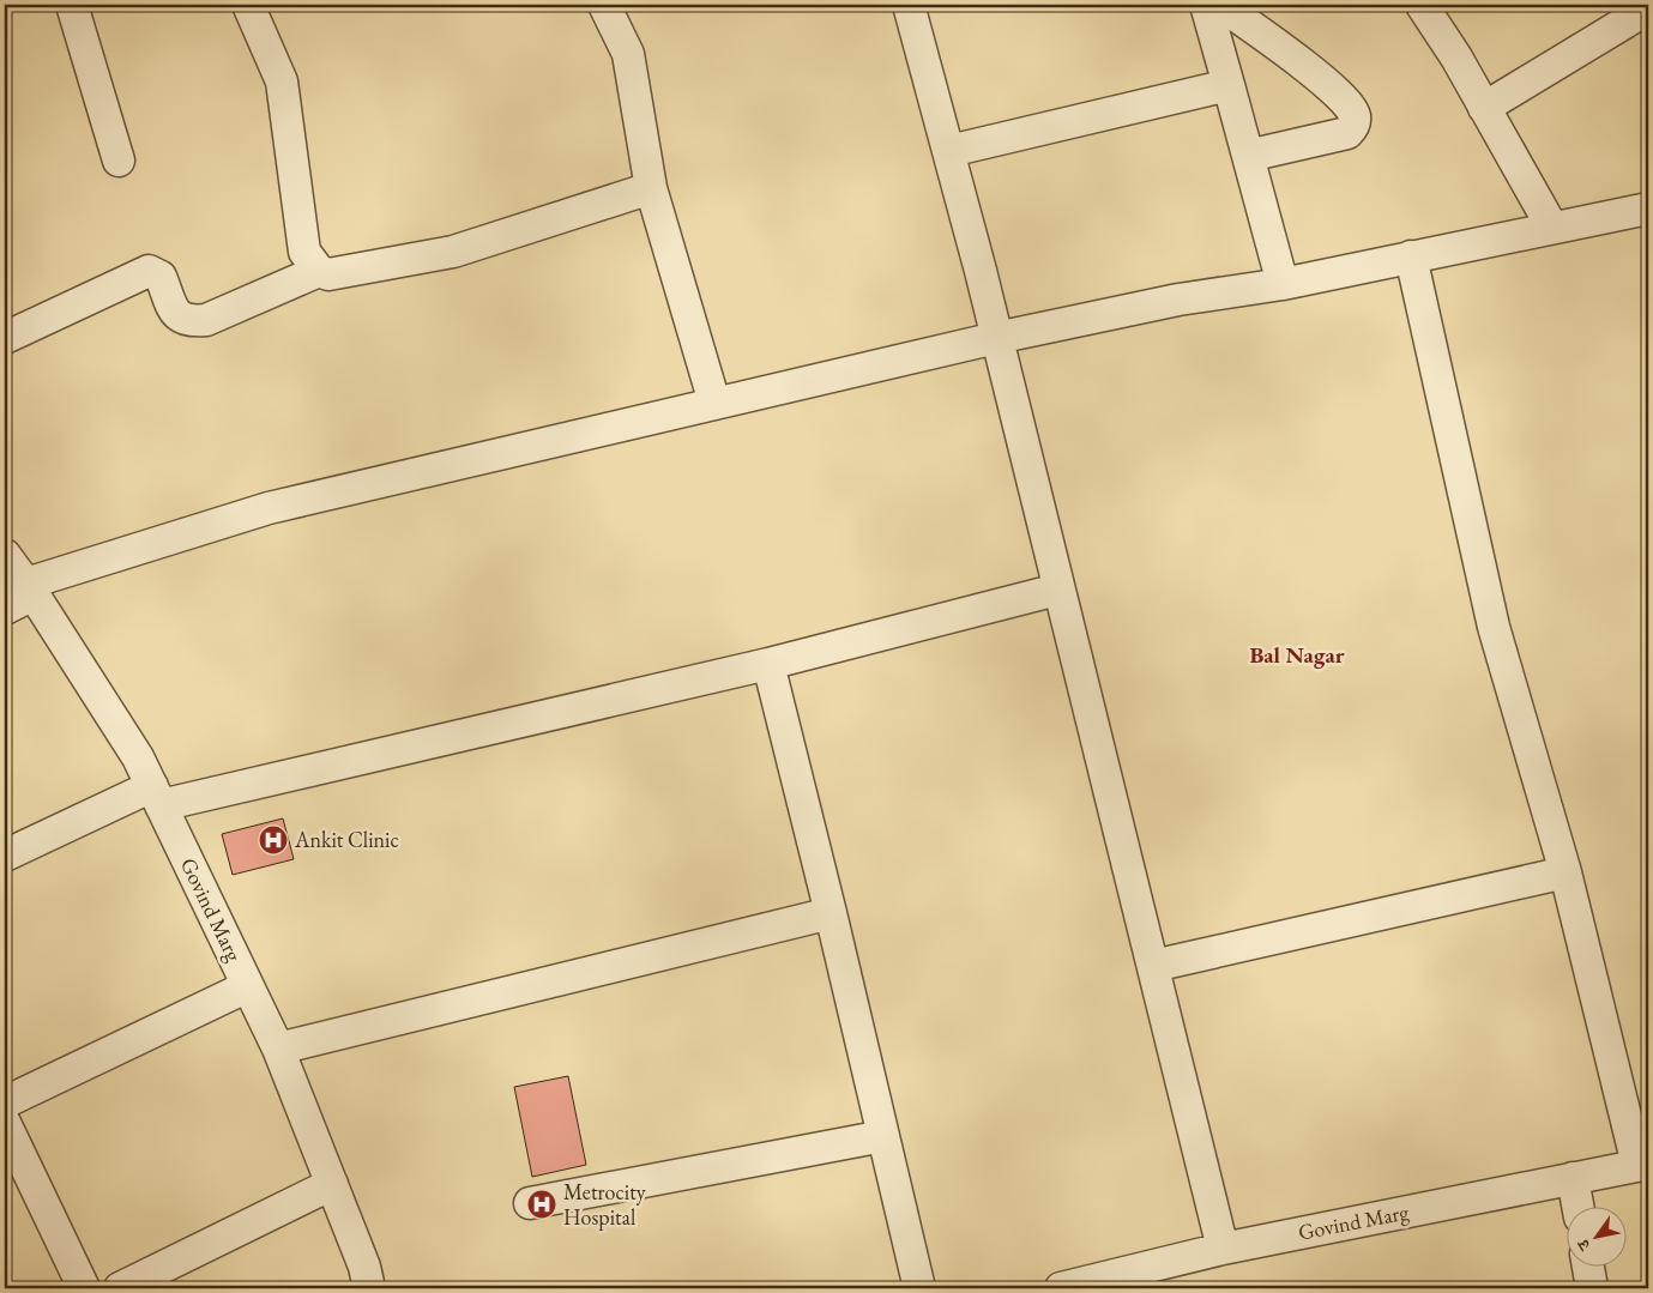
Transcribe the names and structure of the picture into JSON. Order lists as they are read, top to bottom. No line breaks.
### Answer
{"streets":{"street":["Govind Marg"]},"districts":["Bal Nagar"],"places":{"hospital":["Ankit Clinic","Metrocity Hospital"]},"north":"bottom left"}
